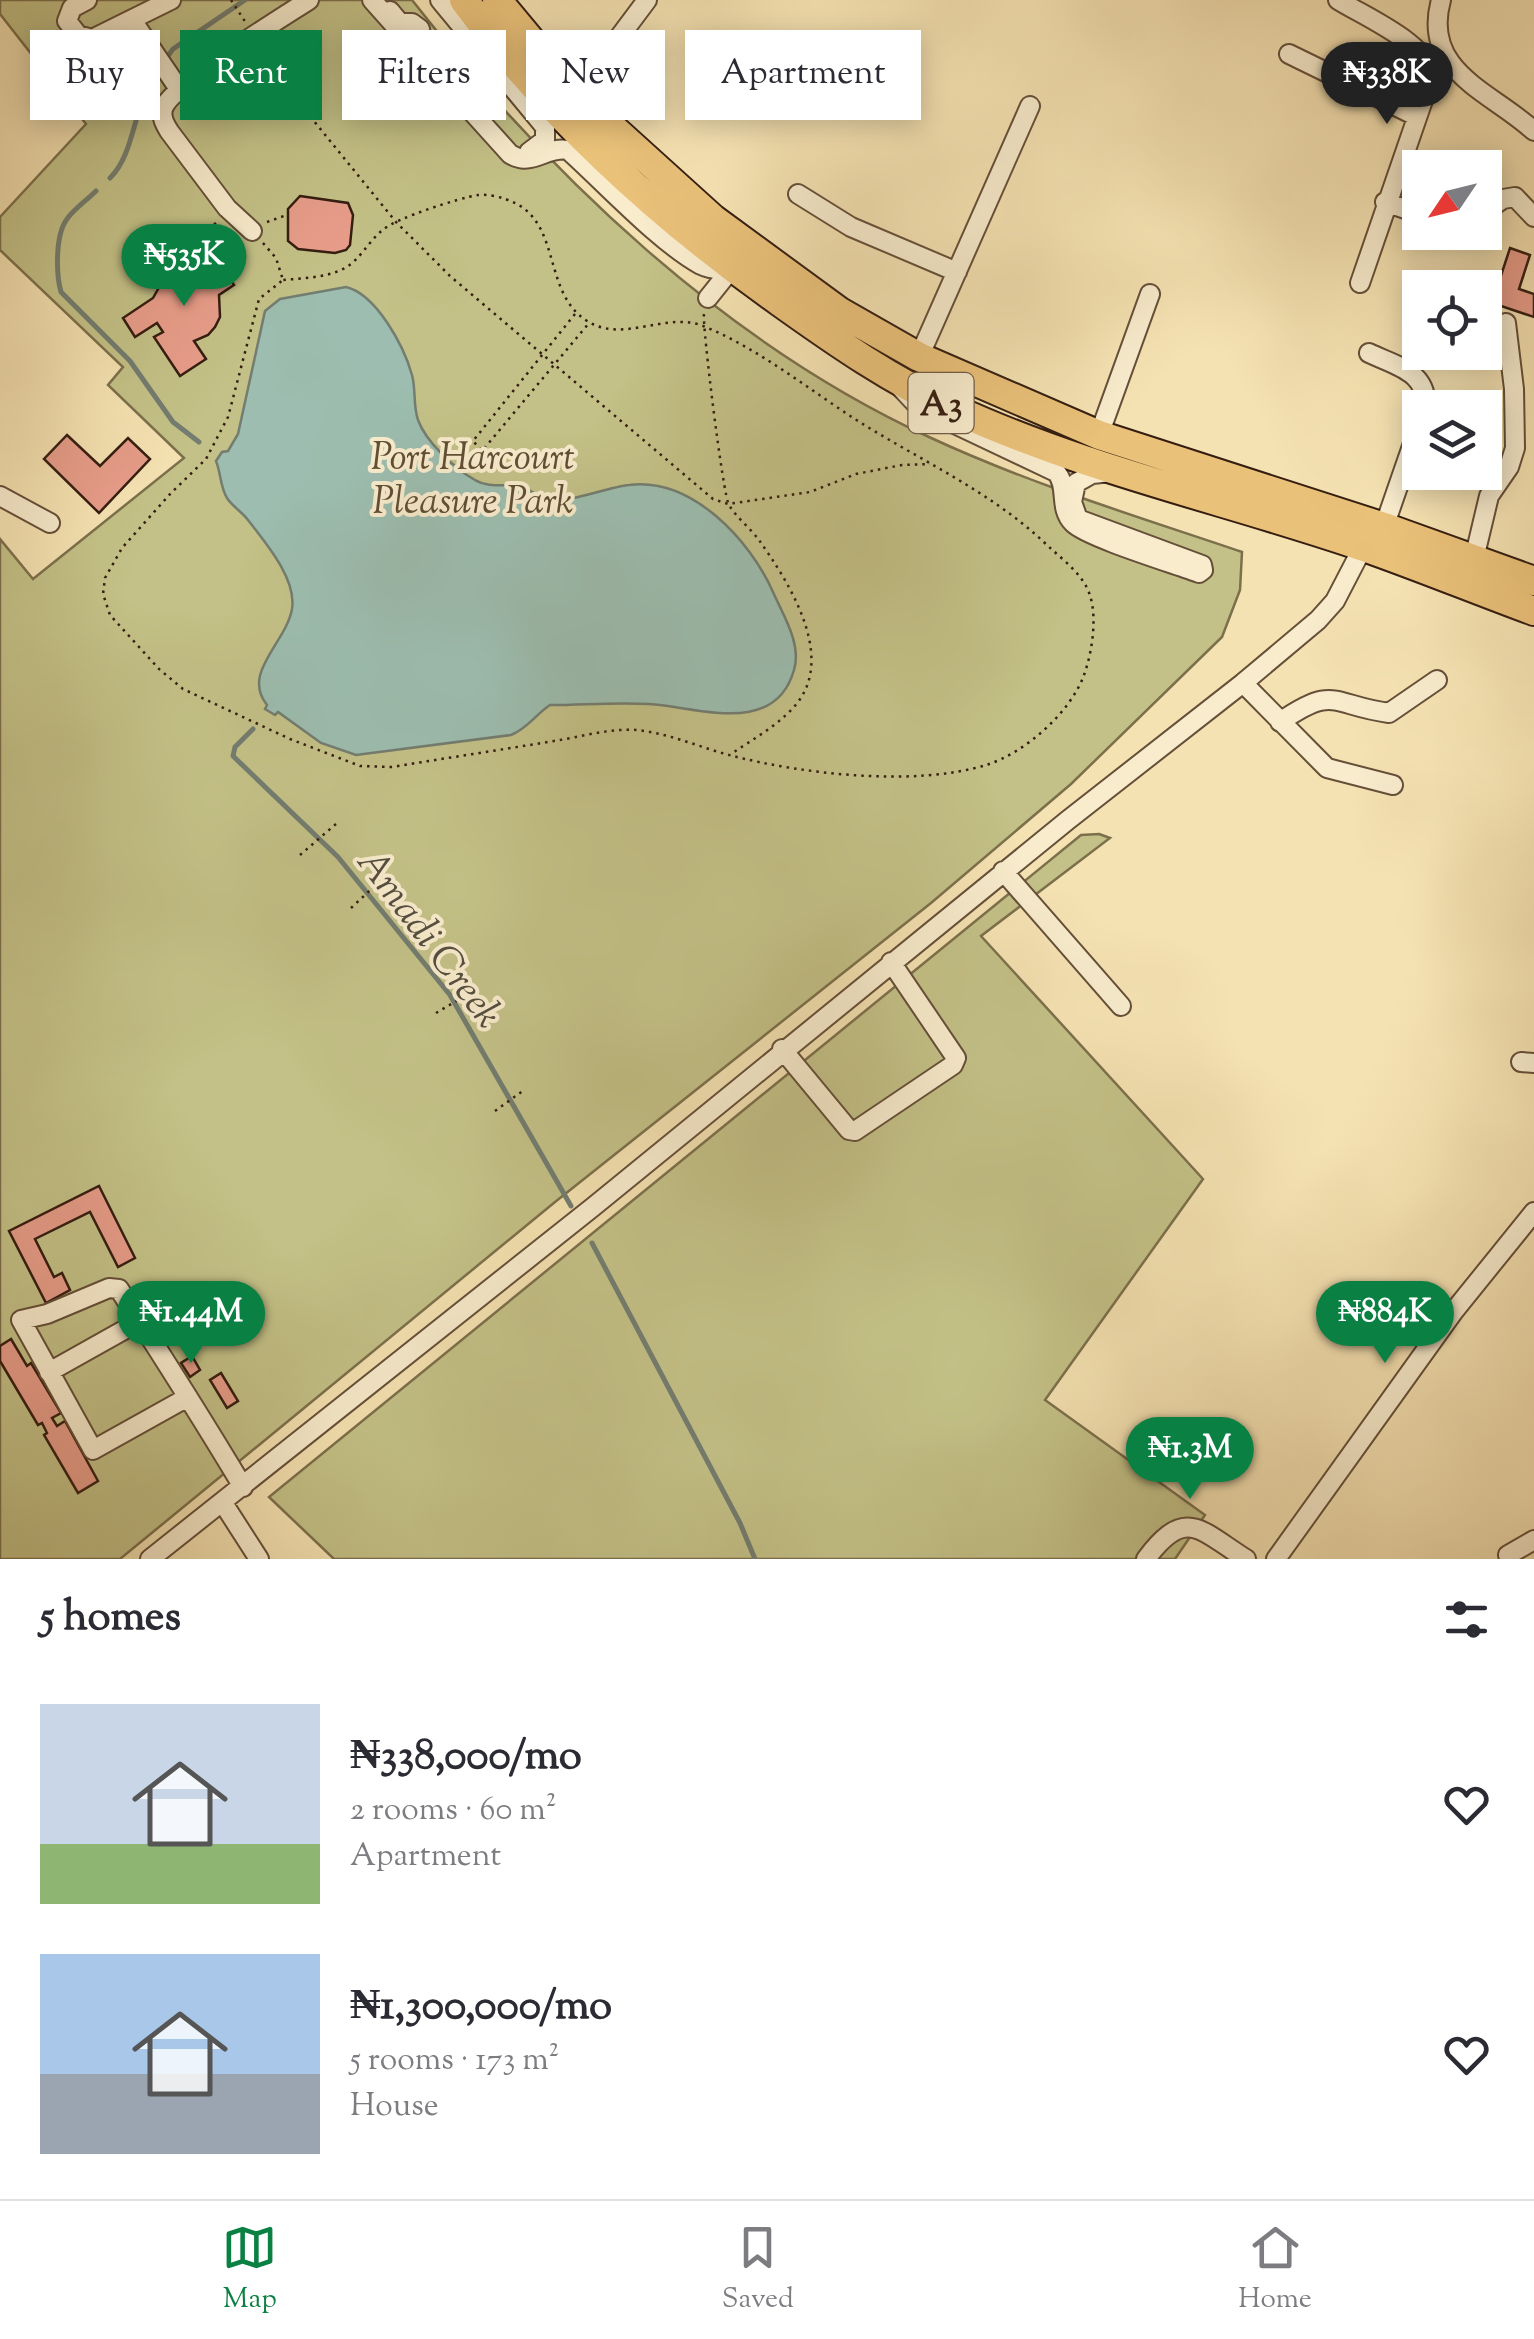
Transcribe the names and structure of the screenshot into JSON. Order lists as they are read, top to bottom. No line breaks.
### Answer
{"streets":{"highway":["A3"]},"water":["Amadi Creek"],"parks":["Port Harcourt Pleasure Park"],"north":"bottom left","page":{"chip":["Buy","Rent","Filters","New","Apartment"],"price":["₦338K","₦535K","₦1.44M","₦884K","₦1.3M"],"heading":"5 homes","list":[{"name":"₦338,000/mo","note":"2 rooms · 60 m² · Apartment"},{"name":"₦1,300,000/mo","note":"5 rooms · 173 m² · House"}],"tabs":["Map","Saved","Home"]}}
